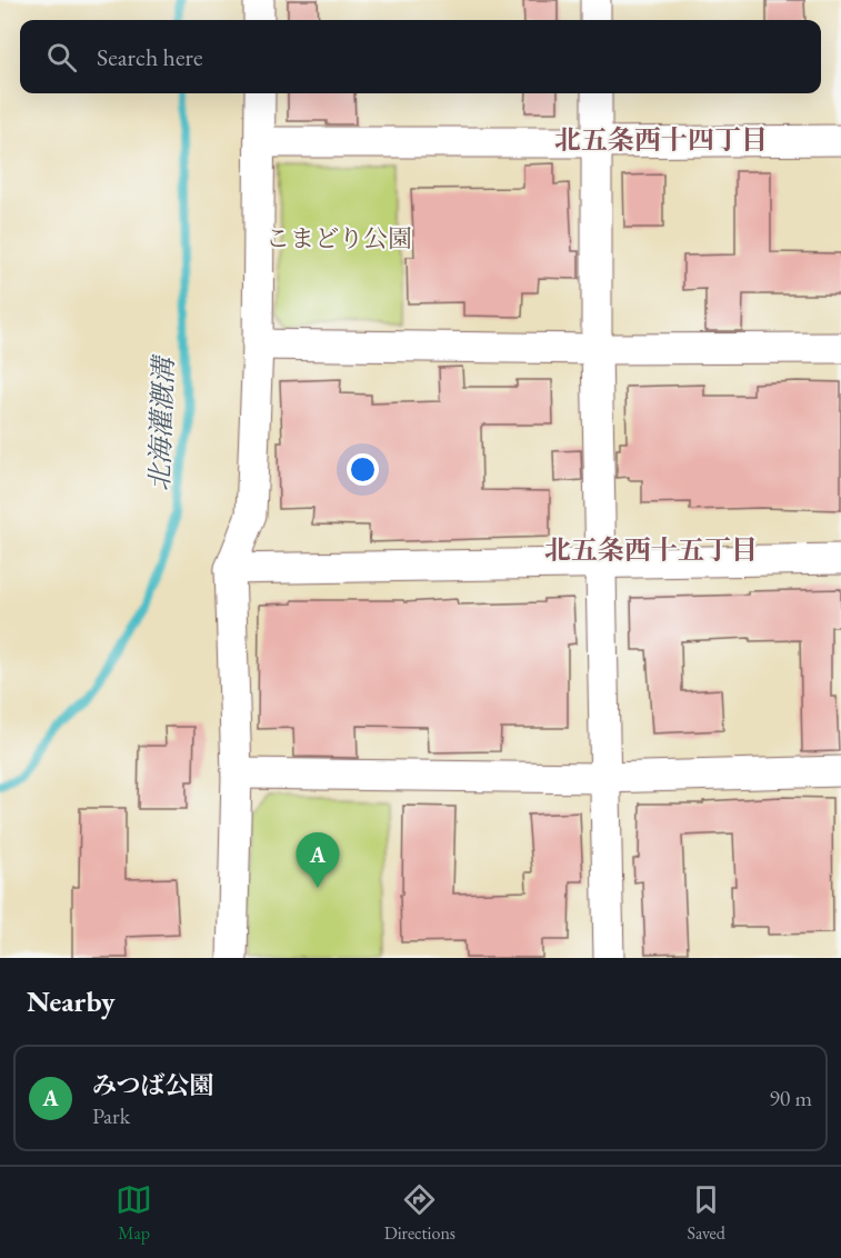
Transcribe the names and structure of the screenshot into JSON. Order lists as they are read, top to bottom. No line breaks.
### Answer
{"districts":["北五条西十四丁目","北五条西十五丁目"],"water":["北海灌漑溝"],"parks":["こまどり公園"],"page":{"search":"Search here","pins":"A","heading":"Nearby","list":[{"mark":"A","name":"みつば公園","note":"Park","value":"90 m"}],"nav":["Map","Directions","Saved"]}}
